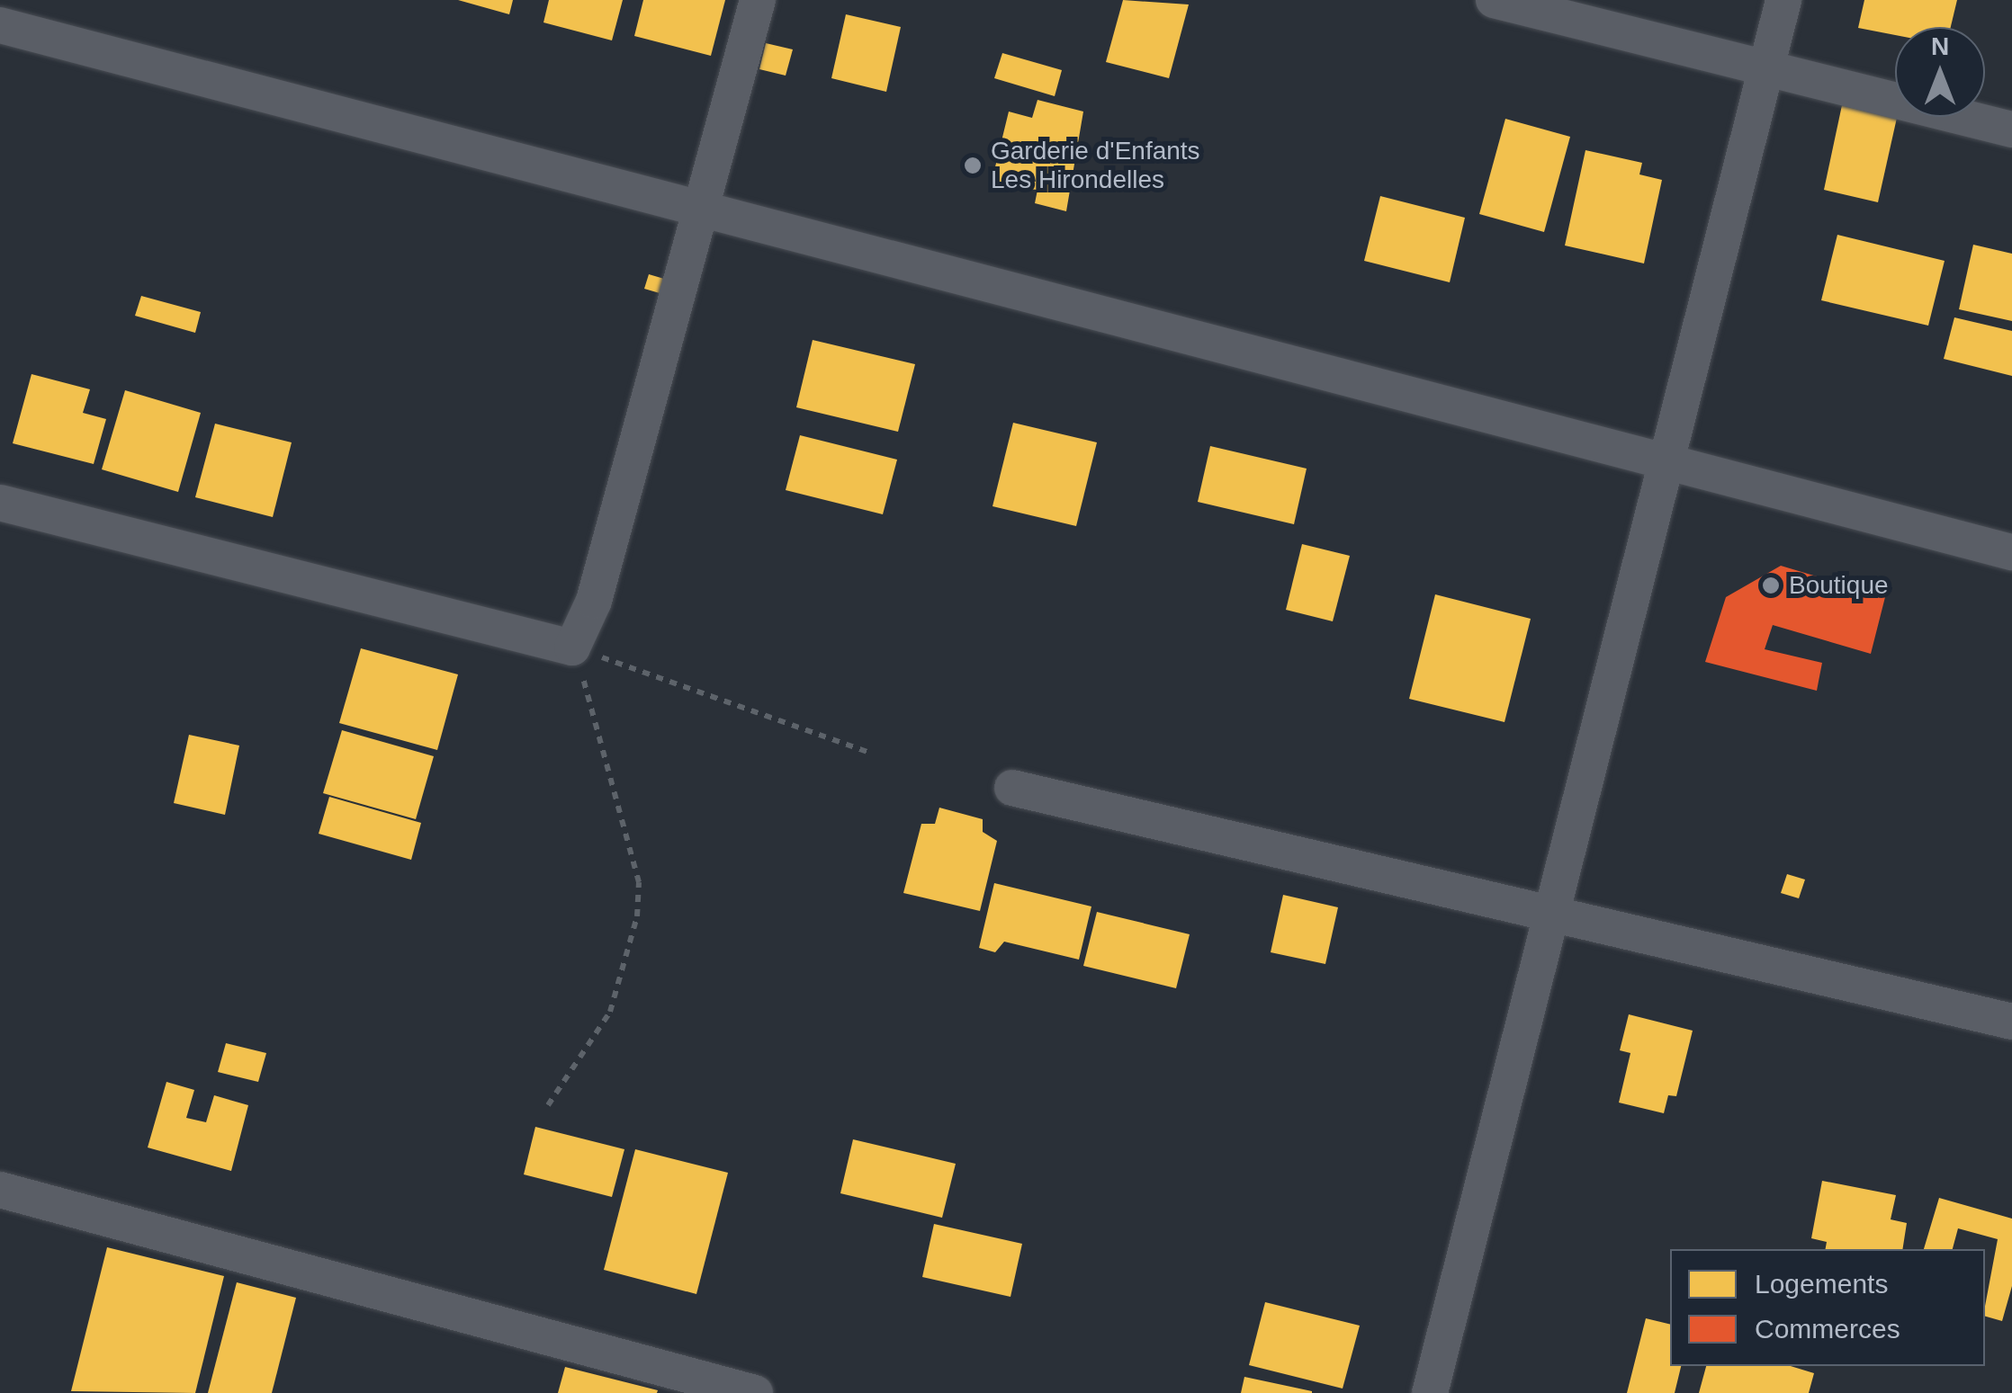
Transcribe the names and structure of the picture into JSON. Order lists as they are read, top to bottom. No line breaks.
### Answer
{"places":["Garderie d'Enfants Les Hirondelles","Boutique"],"legend":["Logements","Commerces"],"north":"top"}
